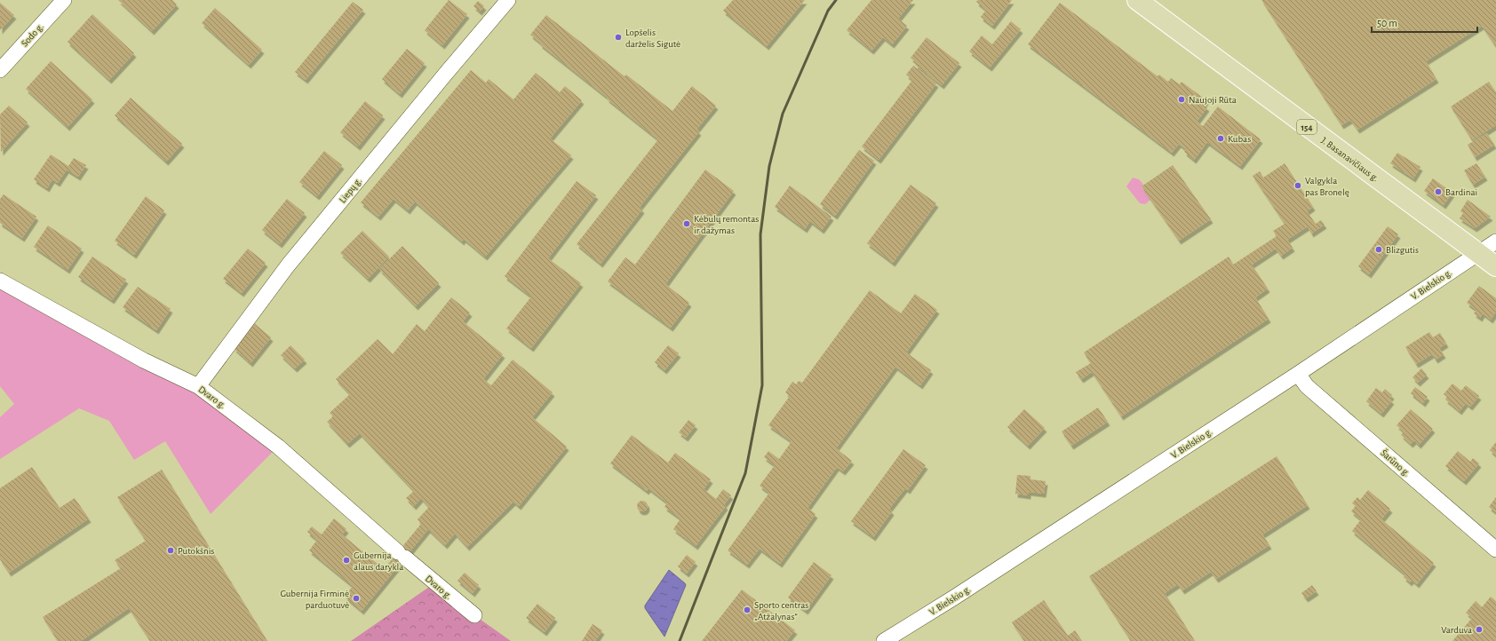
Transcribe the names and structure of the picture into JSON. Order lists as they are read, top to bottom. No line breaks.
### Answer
{"streets":{"main road":["154","J. Basanavičiaus g."],"street":["Sodo g.","Liepų g.","V. Bielskio g.","Dvaro g.","Šarūno g."]},"crossings":[["J. Basanavičiaus g.","V. Bielskio g."],["Liepų g.","Dvaro g."],["V. Bielskio g.","Šarūno g."]],"places":["Lopšelis darželis Sigutė","Naujoji Rūta","Kubas","Valgykla pas Bronelę","Bardinai","Kėbulų remontas ir dažymas","Blizgutis","Putokšnis","Gubernija alaus darykla","Gubernija Firminė parduotuvė","Sporto centras „Atžalynas“","Varduva"],"scale_bar":"50 m"}
